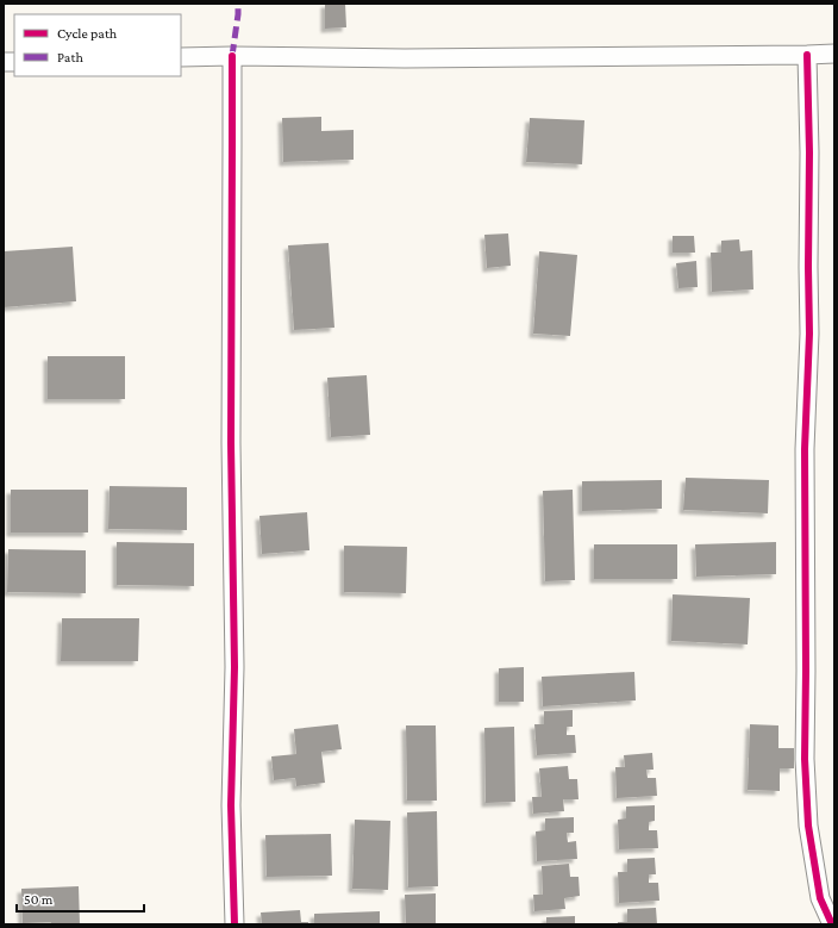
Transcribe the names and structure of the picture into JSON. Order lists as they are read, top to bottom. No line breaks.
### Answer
{"legend":["Cycle path","Path"],"scale_bar":"50 m"}
